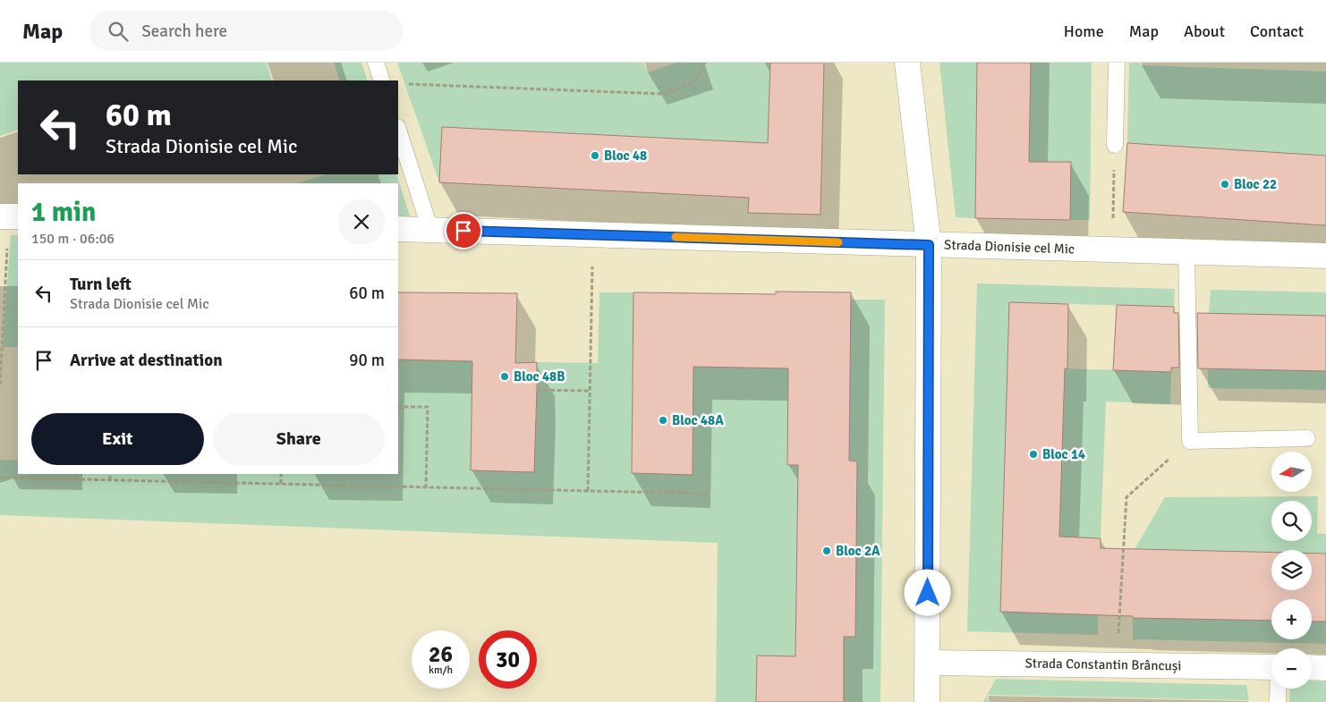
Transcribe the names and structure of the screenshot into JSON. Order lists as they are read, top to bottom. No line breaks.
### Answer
{"streets":{"street":["Strada Dionisie cel Mic","Strada Constantin Brâncuși"]},"places":["Bloc 48","Bloc 22","Bloc 48B","Bloc 48A","Bloc 14","Bloc 2A"],"north":"left","page":{"header":"Map","search":"Search here","nav":["Home","Map","About","Contact"],"turn":["60 m","Strada Dionisie cel Mic"],"heading":["1 min","150 m · 06:06"],"list":[{"name":"Turn left","note":"Strada Dionisie cel Mic","value":"60 m"},{"name":"Arrive at destination","value":"90 m"}],"buttons":["Exit","Share"],"map_buttons":["+","−"],"speed":"26 km/h","limit":"30"}}
